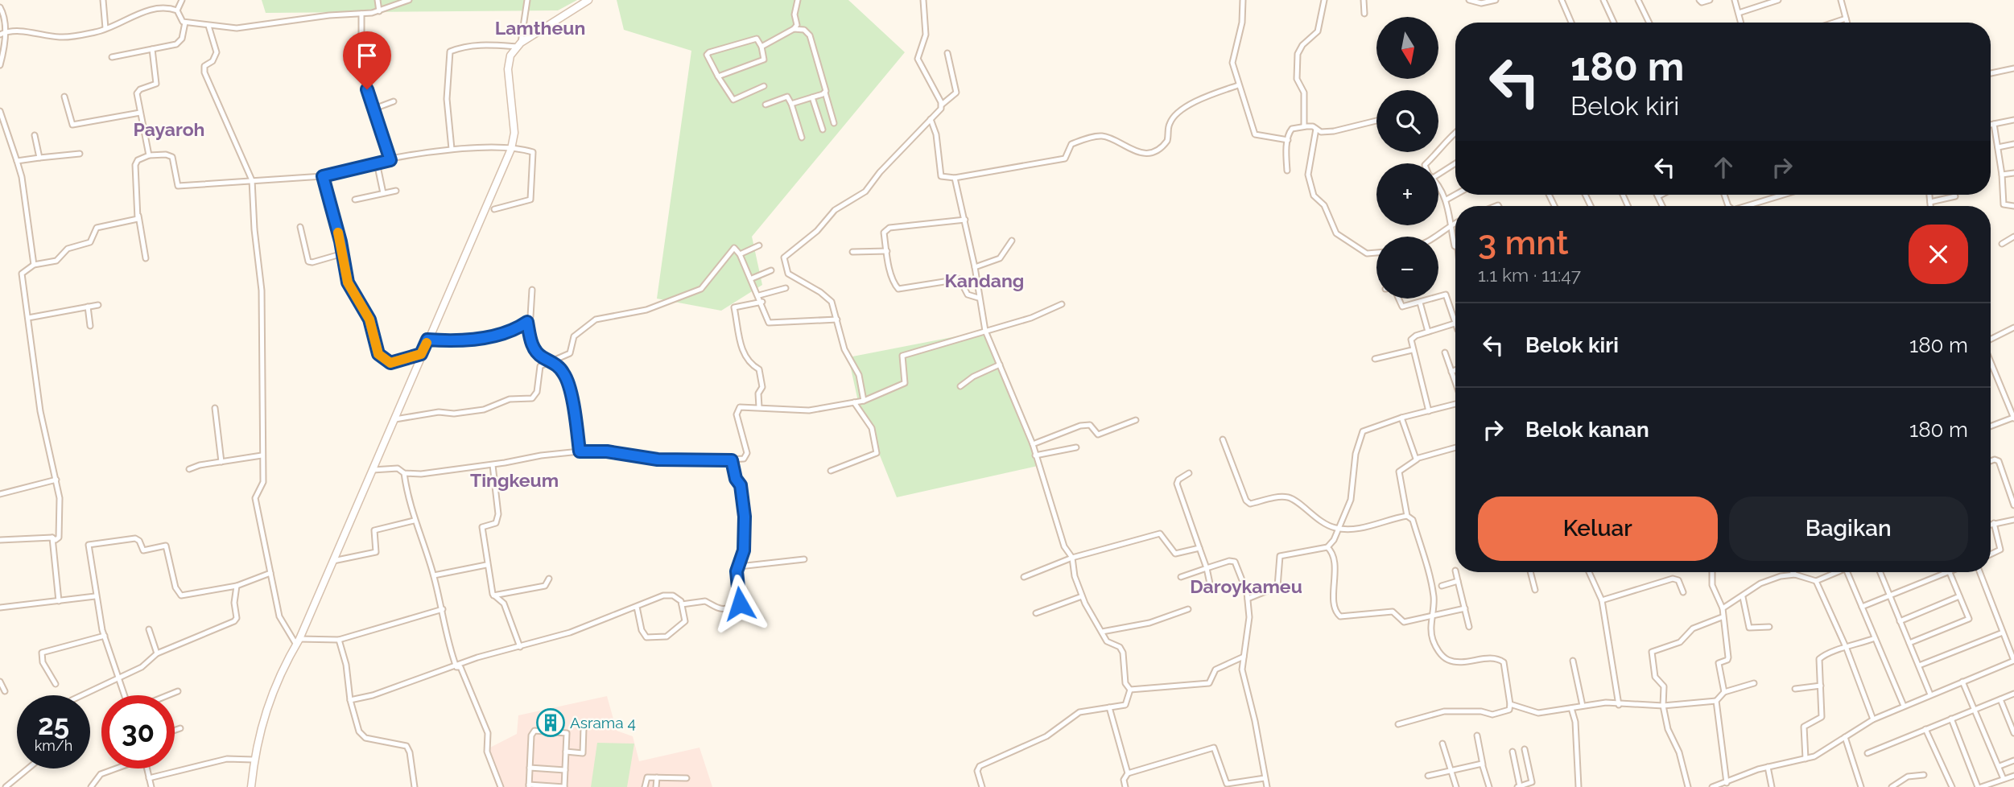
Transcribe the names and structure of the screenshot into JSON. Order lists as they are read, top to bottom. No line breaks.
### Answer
{"districts":["Lamtheun","Payaroh","Kandang","Tingkeum","Daroykameu"],"places":{"building":["Asrama 4"]},"north":"bottom","page":{"map_buttons":["+","−"],"turn":["180 m","Belok kiri"],"heading":["3 mnt","1.1 km · 11:47"],"list":[{"name":"Belok kiri","value":"180 m"},{"name":"Belok kanan","value":"180 m"}],"buttons":["Keluar","Bagikan"],"speed":"25 km/h","limit":"30"}}
